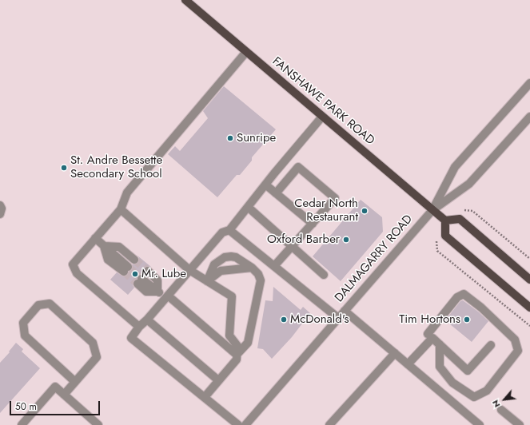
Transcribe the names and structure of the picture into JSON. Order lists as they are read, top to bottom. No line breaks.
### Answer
{"streets":{"main road":["FANSHAWE PARK ROAD"],"street":["DALMAGARRY ROAD"]},"crossings":[["FANSHAWE PARK ROAD","DALMAGARRY ROAD"]],"places":["Sunripe","St. Andre Bessette Secondary School","Cedar North Restaurant","Oxford Barber","Mr. Lube","McDonald's","Tim Hortons"],"scale_bar":"50 m","north":"bottom left"}
